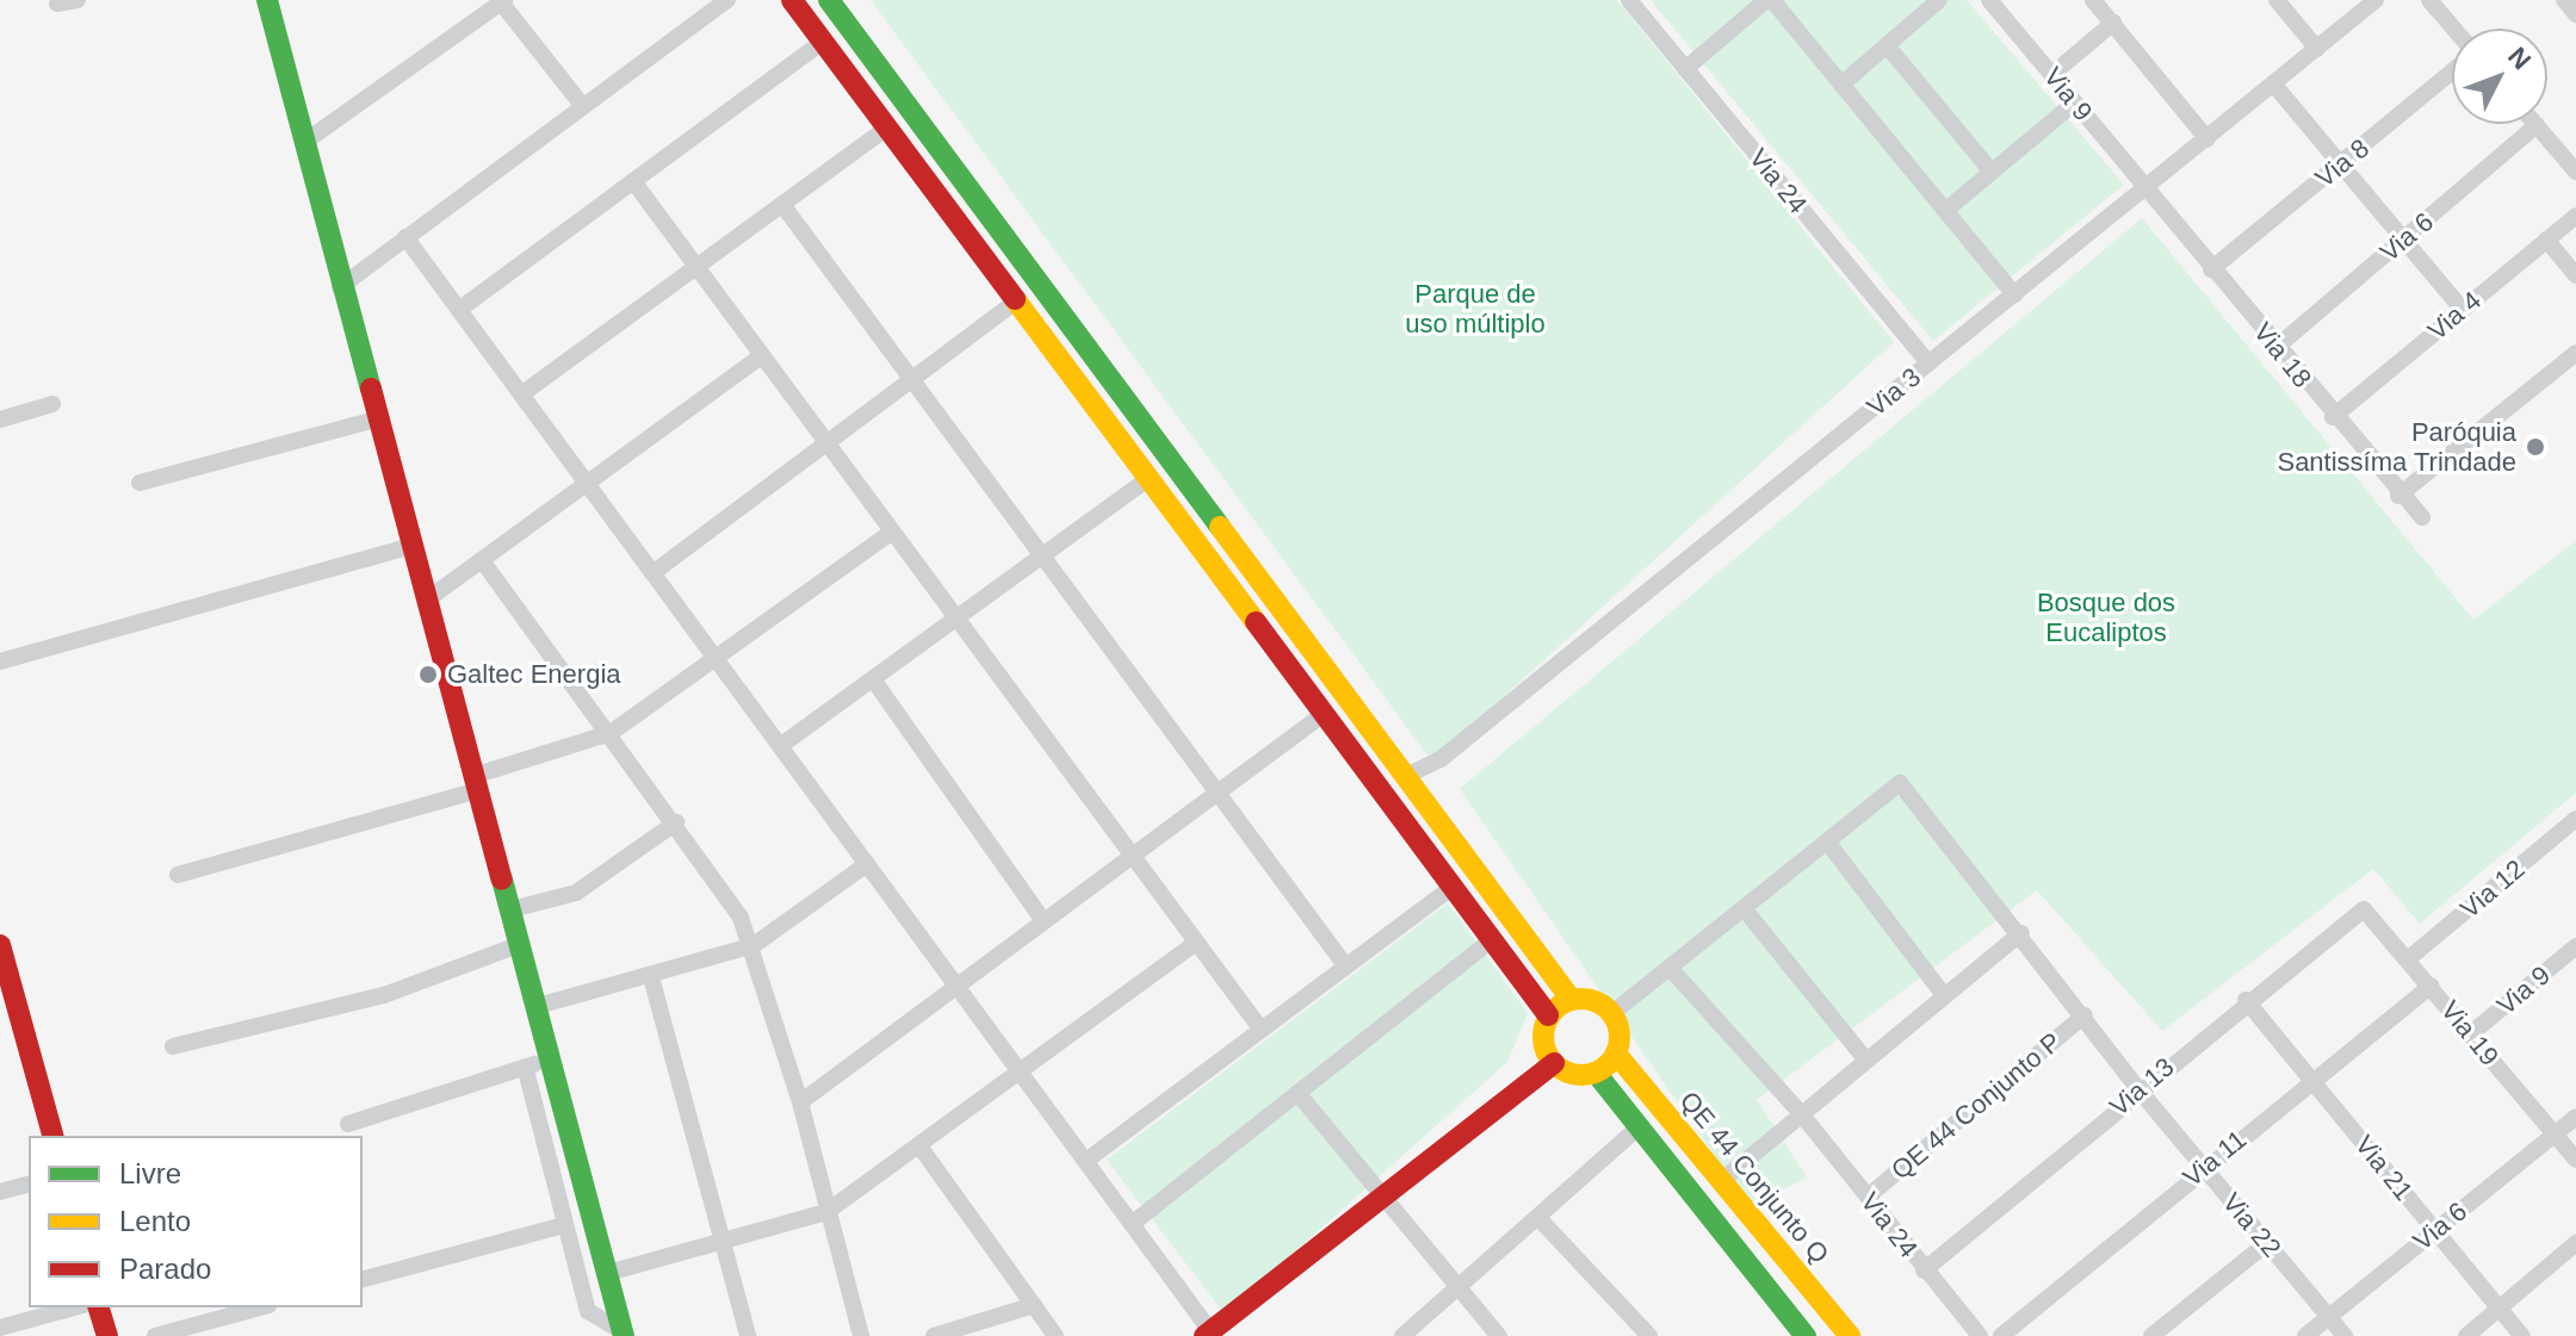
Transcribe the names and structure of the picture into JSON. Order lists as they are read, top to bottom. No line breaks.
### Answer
{"streets":{"street":["Via 9","Via 8","Via 24","Via 6","Via 4","Via 18","Via 3","Via 12","Via 19","Via 13","QE 44 Conjunto P","Via 11","Via 21","QE 44 Conjunto Q","Via 22"]},"crossings":[["Via 9","Via 18"],["Via 9","Via 3"],["Via 9","Via 19"],["Via 8","Via 18"],["Via 24","Via 3"],["Via 24","Via 13"],["Via 24","QE 44 Conjunto P"],["Via 6","Via 18"],["Via 6","Via 19"],["Via 6","Via 21"],["Via 6","Via 22"],["Via 4","Via 18"],["Via 18","Via 3"],["Via 12","Via 19"],["Via 19","Via 13"],["Via 19","Via 11"],["Via 13","Via 21"],["Via 13","Via 22"],["QE 44 Conjunto P","Via 22"],["Via 11","Via 21"],["Via 11","Via 22"]],"parks":["Parque de uso múltiplo","Bosque dos Eucaliptos"],"places":["Paróquia Santissíma Trindade","Galtec Energia"],"legend":["Livre","Lento","Parado"],"north":"top right"}
